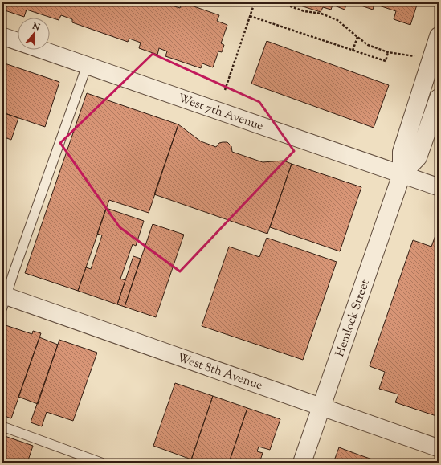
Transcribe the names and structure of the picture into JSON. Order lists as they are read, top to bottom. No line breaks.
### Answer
{"streets":{"street":["West 7th Avenue","Hemlock Street","West 8th Avenue"]},"crossings":[["West 7th Avenue","Hemlock Street"],["Hemlock Street","West 8th Avenue"]],"north":"top"}
